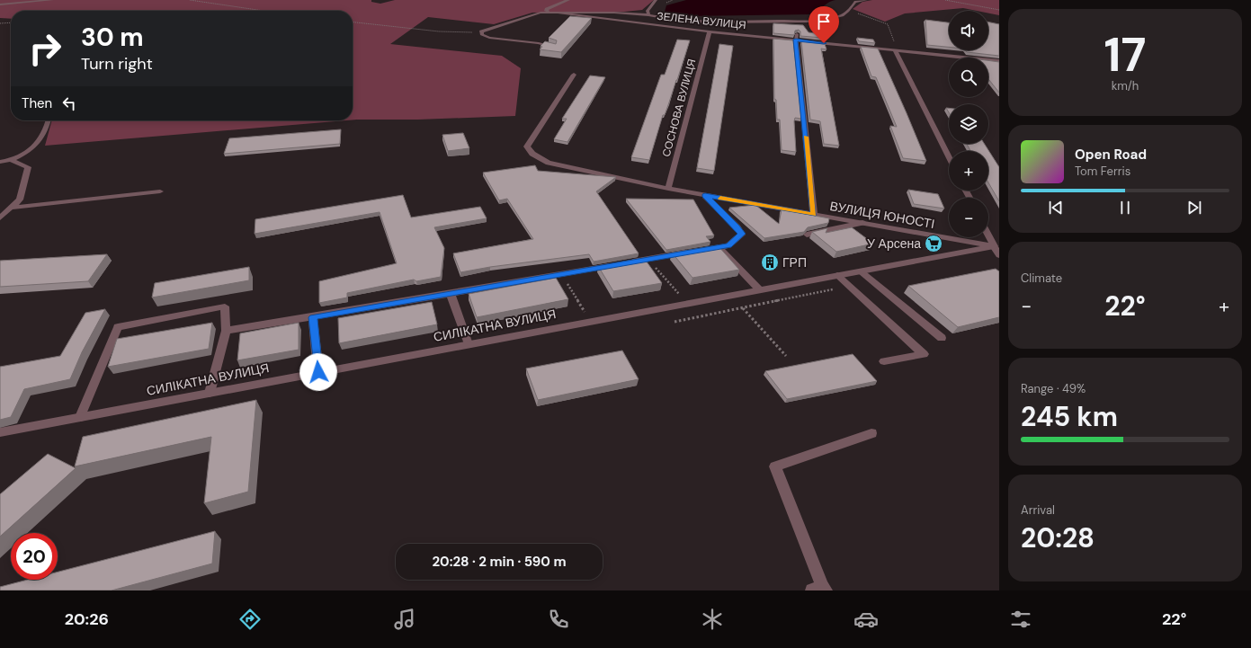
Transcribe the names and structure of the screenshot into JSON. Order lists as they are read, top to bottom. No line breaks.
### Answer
{"streets":{"street":["ЗЕЛЕНА ВУЛИЦЯ","СОСНОВА ВУЛИЦЯ","ВУЛИЦЯ ЮНОСТІ","СИЛІКАТНА ВУЛИЦЯ"]},"crossings":[["ЗЕЛЕНА ВУЛИЦЯ","СОСНОВА ВУЛИЦЯ"],["СОСНОВА ВУЛИЦЯ","ВУЛИЦЯ ЮНОСТІ"],["ВУЛИЦЯ ЮНОСТІ","СИЛІКАТНА ВУЛИЦЯ"]],"places":{"supermarket":["У Арсена"],"building":["ГРП"]},"page":{"tile":[["17","km/h"],"Climate",["Range · 49%","245 km"],["Arrival","20:28"]],"map_buttons":["+","−"],"turn":["30 m","Turn right"],"then":"Then","song":["Open Road","Tom Ferris"],"heat":["−","22°","+"],"limit":"20","trip":"20:28 · 2 min · 590 m","tabs":["20:26","22°"]}}
